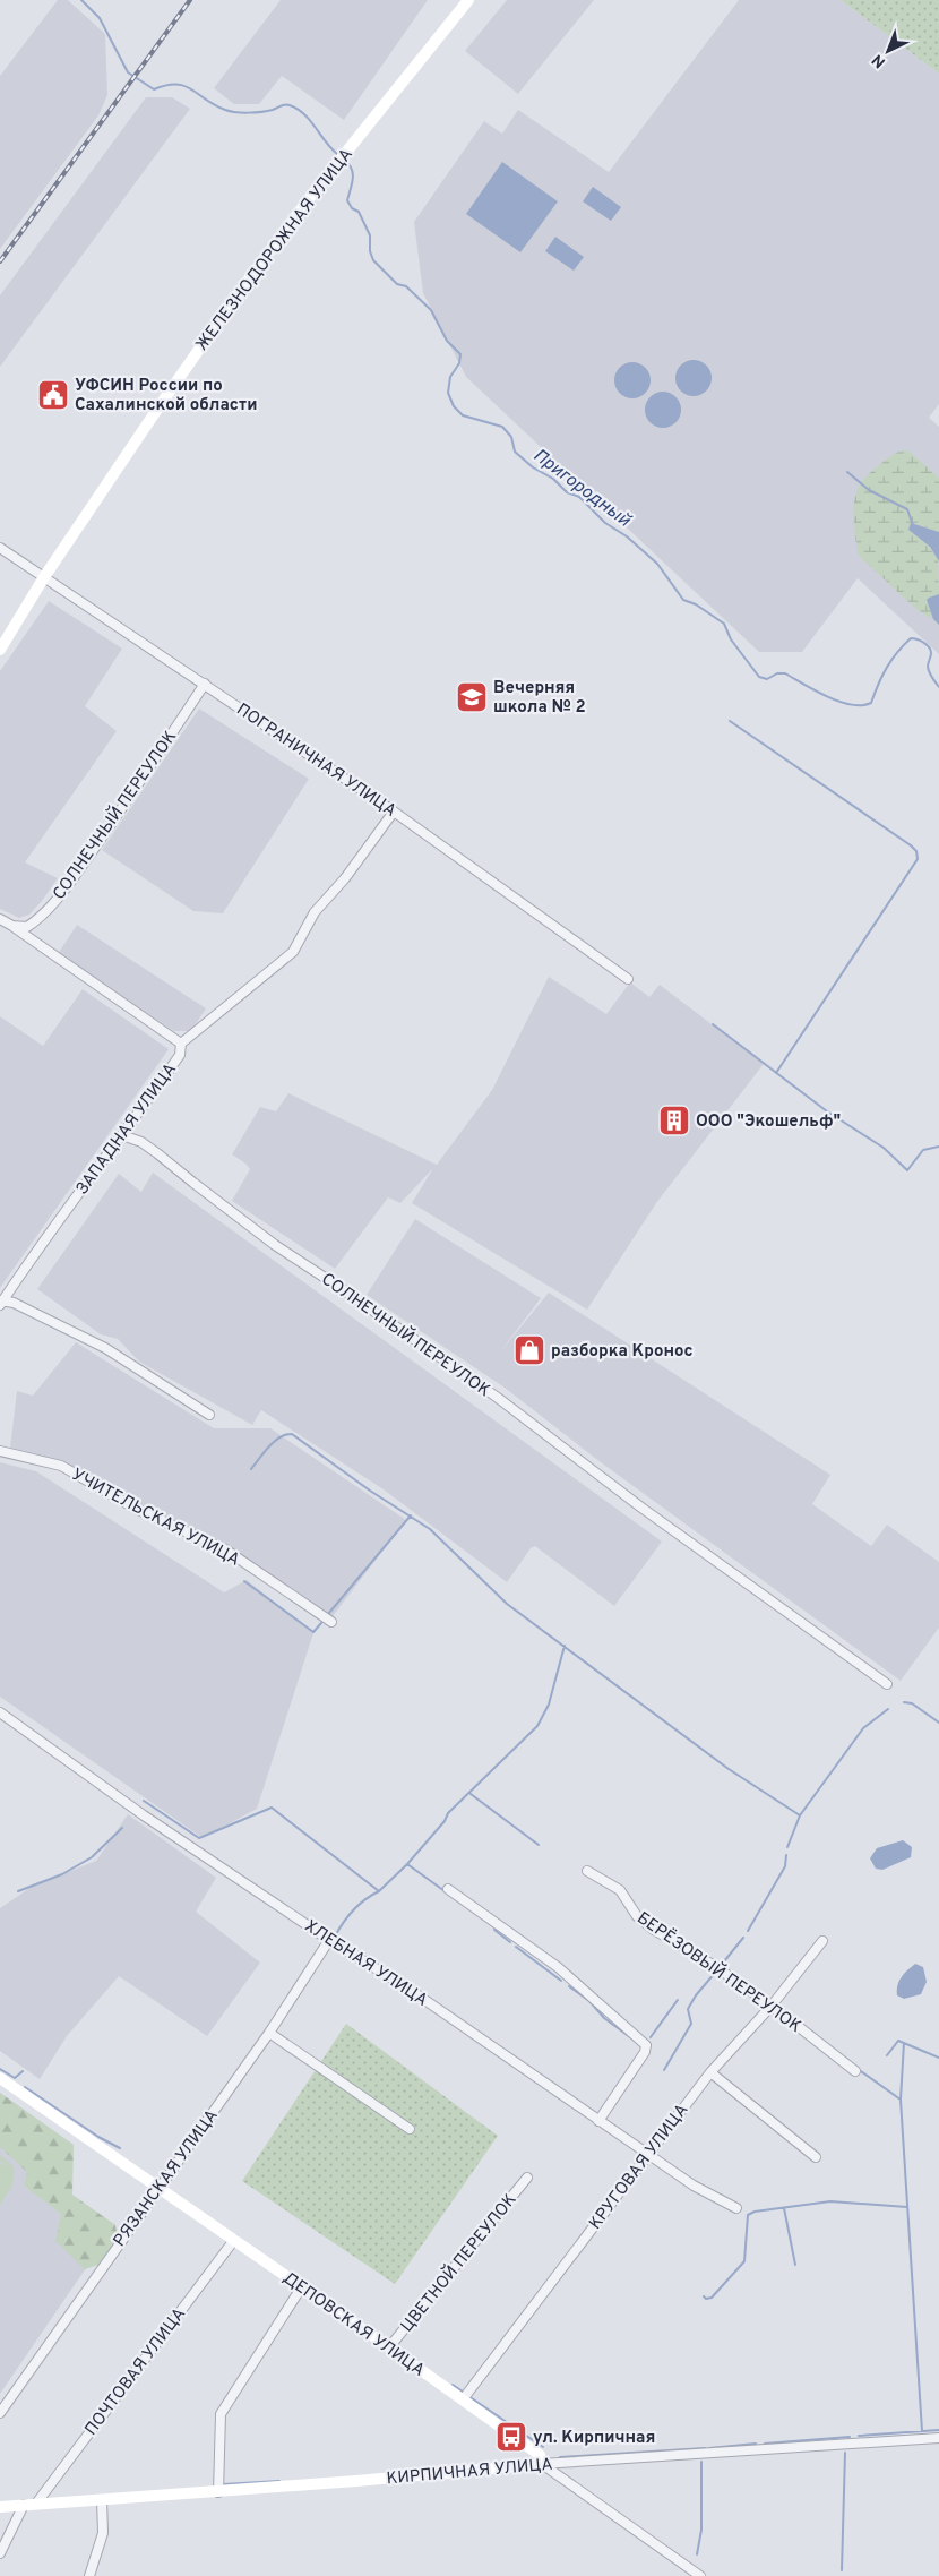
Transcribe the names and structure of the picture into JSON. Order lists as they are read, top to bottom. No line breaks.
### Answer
{"streets":{"street":["ЖЕЛЕЗНОДОРОЖНАЯ УЛИЦА","ПОГРАНИЧНАЯ УЛИЦА","СОЛНЕЧНЫЙ ПЕРЕУЛОК","ЗАПАДНАЯ УЛИЦА","УЧИТЕЛЬСКАЯ УЛИЦА","ХЛЕБНАЯ УЛИЦА","БЕРЁЗОВЫЙ ПЕРЕУЛОК","КРУГОВАЯ УЛИЦА","РЯЗАНСКАЯ УЛИЦА","ЦВЕТНОЙ ПЕРЕУЛОК","ДЕПОВСКАЯ УЛИЦА","ПОЧТОВАЯ УЛИЦА","КИРПИЧНАЯ УЛИЦА"]},"crossings":[["ЖЕЛЕЗНОДОРОЖНАЯ УЛИЦА","ПОГРАНИЧНАЯ УЛИЦА"],["ПОГРАНИЧНАЯ УЛИЦА","СОЛНЕЧНЫЙ ПЕРЕУЛОК"],["ПОГРАНИЧНАЯ УЛИЦА","ЗАПАДНАЯ УЛИЦА"],["СОЛНЕЧНЫЙ ПЕРЕУЛОК","ЗАПАДНАЯ УЛИЦА"],["ХЛЕБНАЯ УЛИЦА","КРУГОВАЯ УЛИЦА"],["ХЛЕБНАЯ УЛИЦА","РЯЗАНСКАЯ УЛИЦА"],["БЕРЁЗОВЫЙ ПЕРЕУЛОК","КРУГОВАЯ УЛИЦА"],["КРУГОВАЯ УЛИЦА","ДЕПОВСКАЯ УЛИЦА"],["РЯЗАНСКАЯ УЛИЦА","ДЕПОВСКАЯ УЛИЦА"],["ЦВЕТНОЙ ПЕРЕУЛОК","ДЕПОВСКАЯ УЛИЦА"],["ДЕПОВСКАЯ УЛИЦА","ПОЧТОВАЯ УЛИЦА"],["ДЕПОВСКАЯ УЛИЦА","КИРПИЧНАЯ УЛИЦА"],["ПОЧТОВАЯ УЛИЦА","КИРПИЧНАЯ УЛИЦА"]],"water":["Пригородный"],"places":{"public building":["УФСИН России по Сахалинской области"],"school or university":["Вечерняя школа № 2"],"building":["ООО \"Экошельф\""],"shop":["разборка Кронос"],"bus stop":["ул. Кирпичная"]},"north":"bottom left"}
